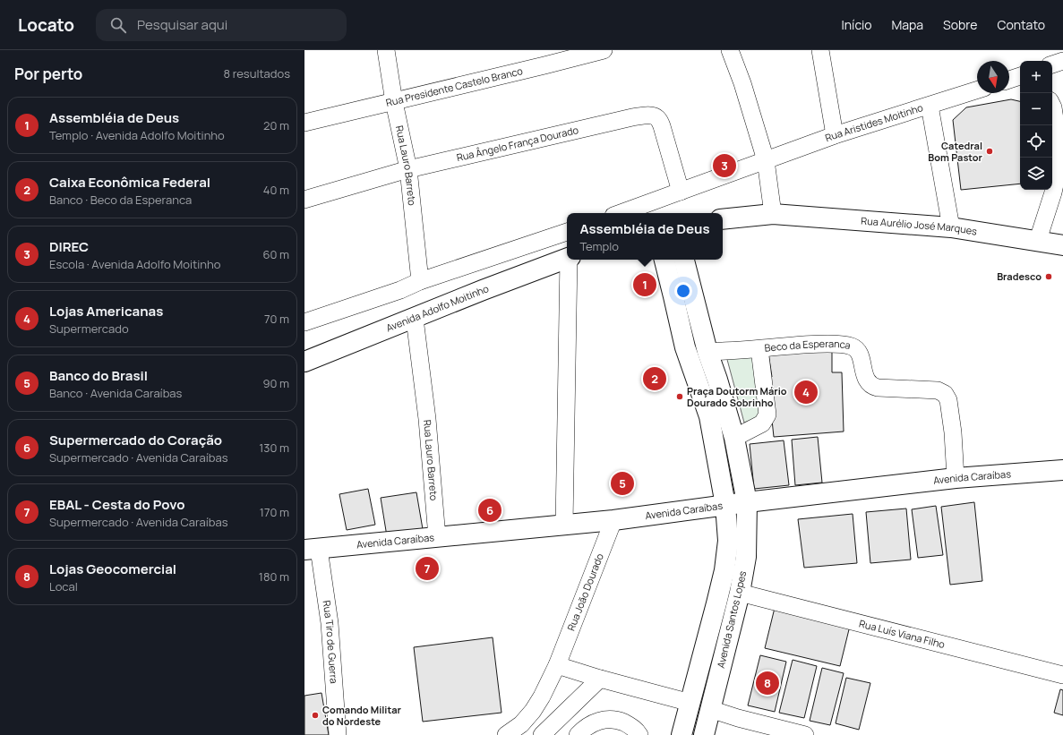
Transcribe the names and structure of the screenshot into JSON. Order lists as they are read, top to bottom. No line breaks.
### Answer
{"streets":{"main road":["Rua Aurélio José Marques","Avenida Adolfo Moitinho","Avenida Caraíbas","Avenida Santos Lopes"],"street":["Rua Presidente Castelo Branco","Rua Aristides Moitinho","Rua Ângelo França Dourado","Rua Lauro Barreto","Beco da Esperanca","Rua João Dourado","Rua Luís Viana Filho","Rua Tiro de Guerra"]},"crossings":[["Rua Presidente Castelo Branco","Rua Lauro Barreto"],["Rua Ângelo França Dourado","Rua Lauro Barreto"],["Rua Lauro Barreto","Avenida Adolfo Moitinho"],["Rua Lauro Barreto","Avenida Caraíbas"],["Beco da Esperanca","Avenida Caraíbas"],["Beco da Esperanca","Avenida Santos Lopes"],["Avenida Caraíbas","Rua João Dourado"],["Avenida Caraíbas","Avenida Santos Lopes"],["Avenida Caraíbas","Rua Tiro de Guerra"],["Avenida Santos Lopes","Rua Luís Viana Filho"]],"places":["Catedral Bom Pastor","Bradesco","Praça Doutorm Mário Dourado Sobrinho","Comando Militar do Nordeste"],"north":"bottom","page":{"header":"Locato","search":"Pesquisar aqui","nav":["Início","Mapa","Sobre","Contato"],"heading":["Por perto","8 resultados"],"map_buttons":["+","−"],"list":[{"mark":"1","name":"Assembléia de Deus","note":"Templo · Avenida Adolfo Moitinho","value":"20 m"},{"mark":"2","name":"Caixa Econômica Federal","note":"Banco · Beco da Esperanca","value":"40 m"},{"mark":"3","name":"DIREC","note":"Escola · Avenida Adolfo Moitinho","value":"60 m"},{"mark":"4","name":"Lojas Americanas","note":"Supermercado","value":"70 m"},{"mark":"5","name":"Banco do Brasil","note":"Banco · Avenida Caraíbas","value":"90 m"},{"mark":"6","name":"Supermercado do Coração","note":"Supermercado · Avenida Caraíbas","value":"130 m"},{"mark":"7","name":"EBAL - Cesta do Povo","note":"Supermercado · Avenida Caraíbas","value":"170 m"},{"mark":"8","name":"Lojas Geocomercial","note":"Local","value":"180 m"}],"pins":["3","1","2","4","5","6","7","8"],"popup":["Assembléia de Deus","Templo"]}}
